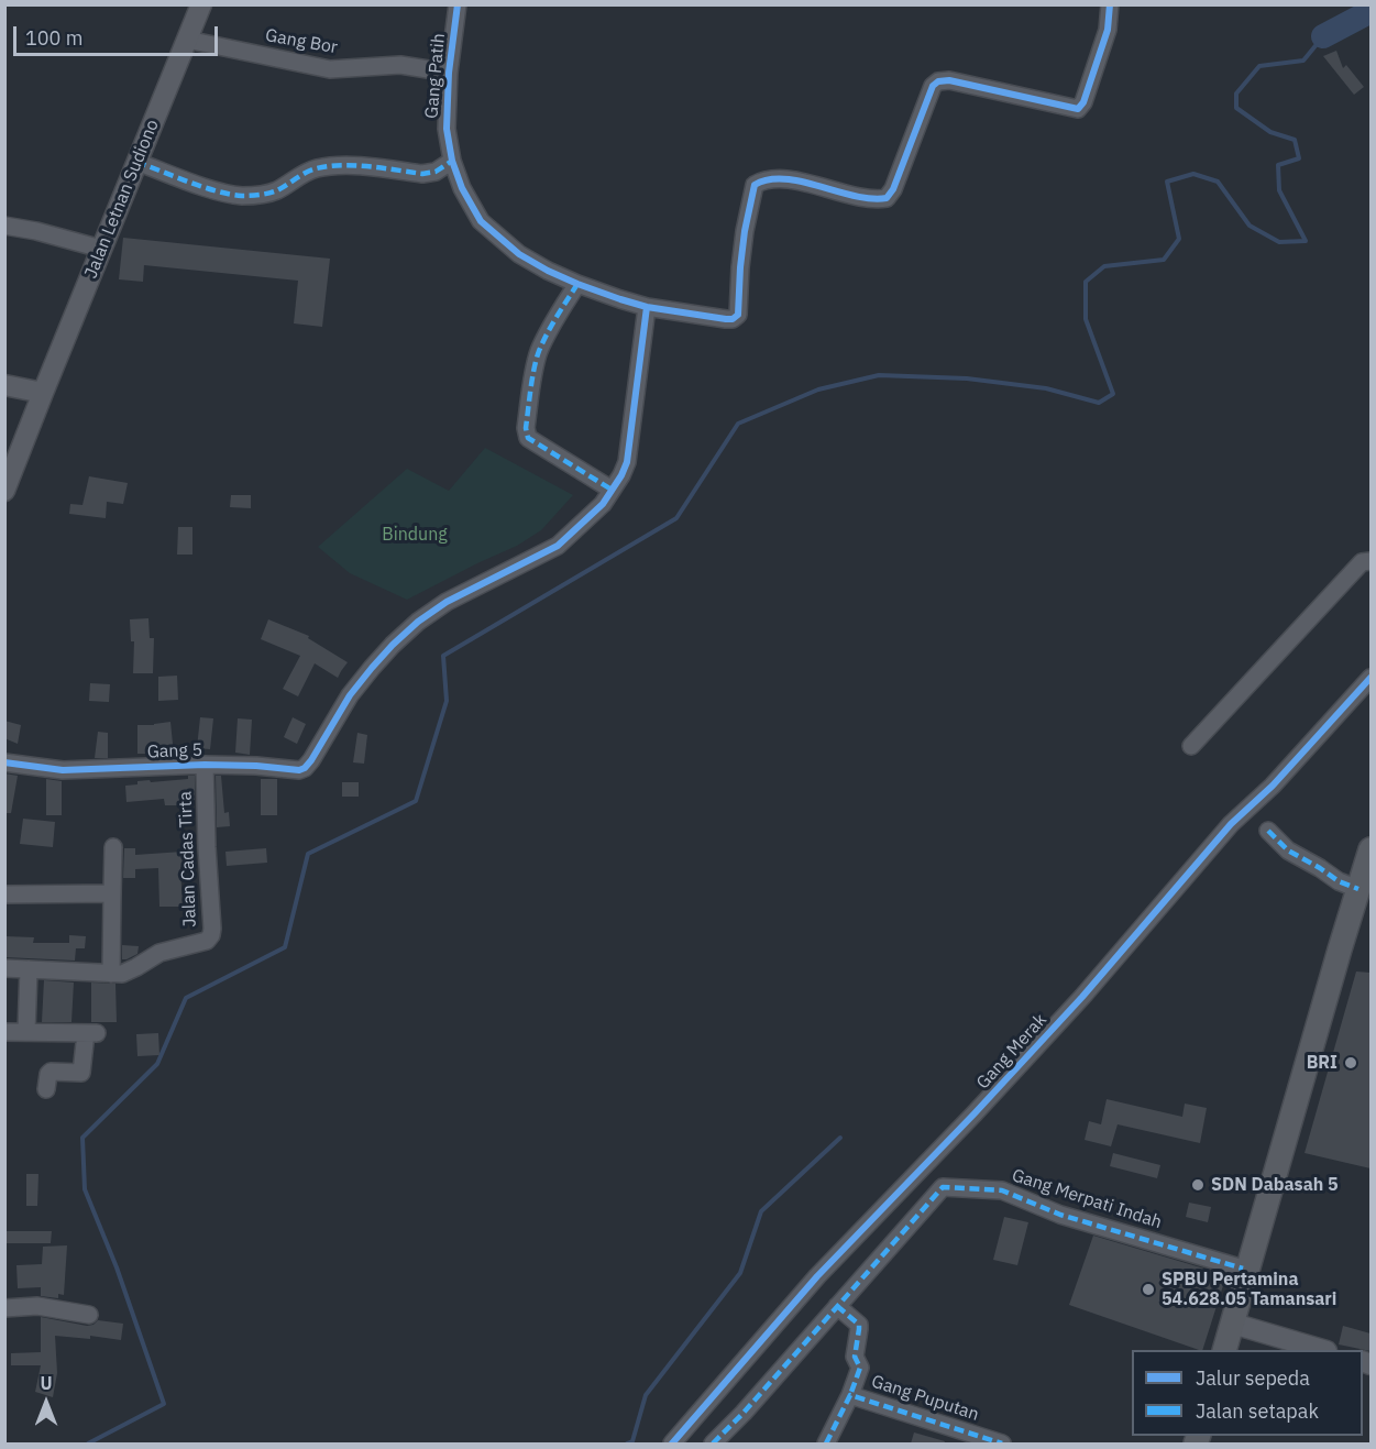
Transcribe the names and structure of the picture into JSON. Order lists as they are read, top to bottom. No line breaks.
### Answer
{"streets":{"street":["Gang Bor","Gang Patih","Jalan Letnan Sudiono","Gang 5","Jalan Cadas Tirta","Gang Merak","Gang Merpati Indah","Gang Puputan"]},"crossings":[["Gang Bor","Gang Patih"],["Gang Bor","Jalan Letnan Sudiono"],["Gang 5","Jalan Cadas Tirta"]],"parks":["Bindung"],"places":["BRI","SDN Dabasah 5","SPBU Pertamina 54.628.05 Tamansari"],"legend":["Jalur sepeda","Jalan setapak"],"scale_bar":"100 m","north":"top"}
